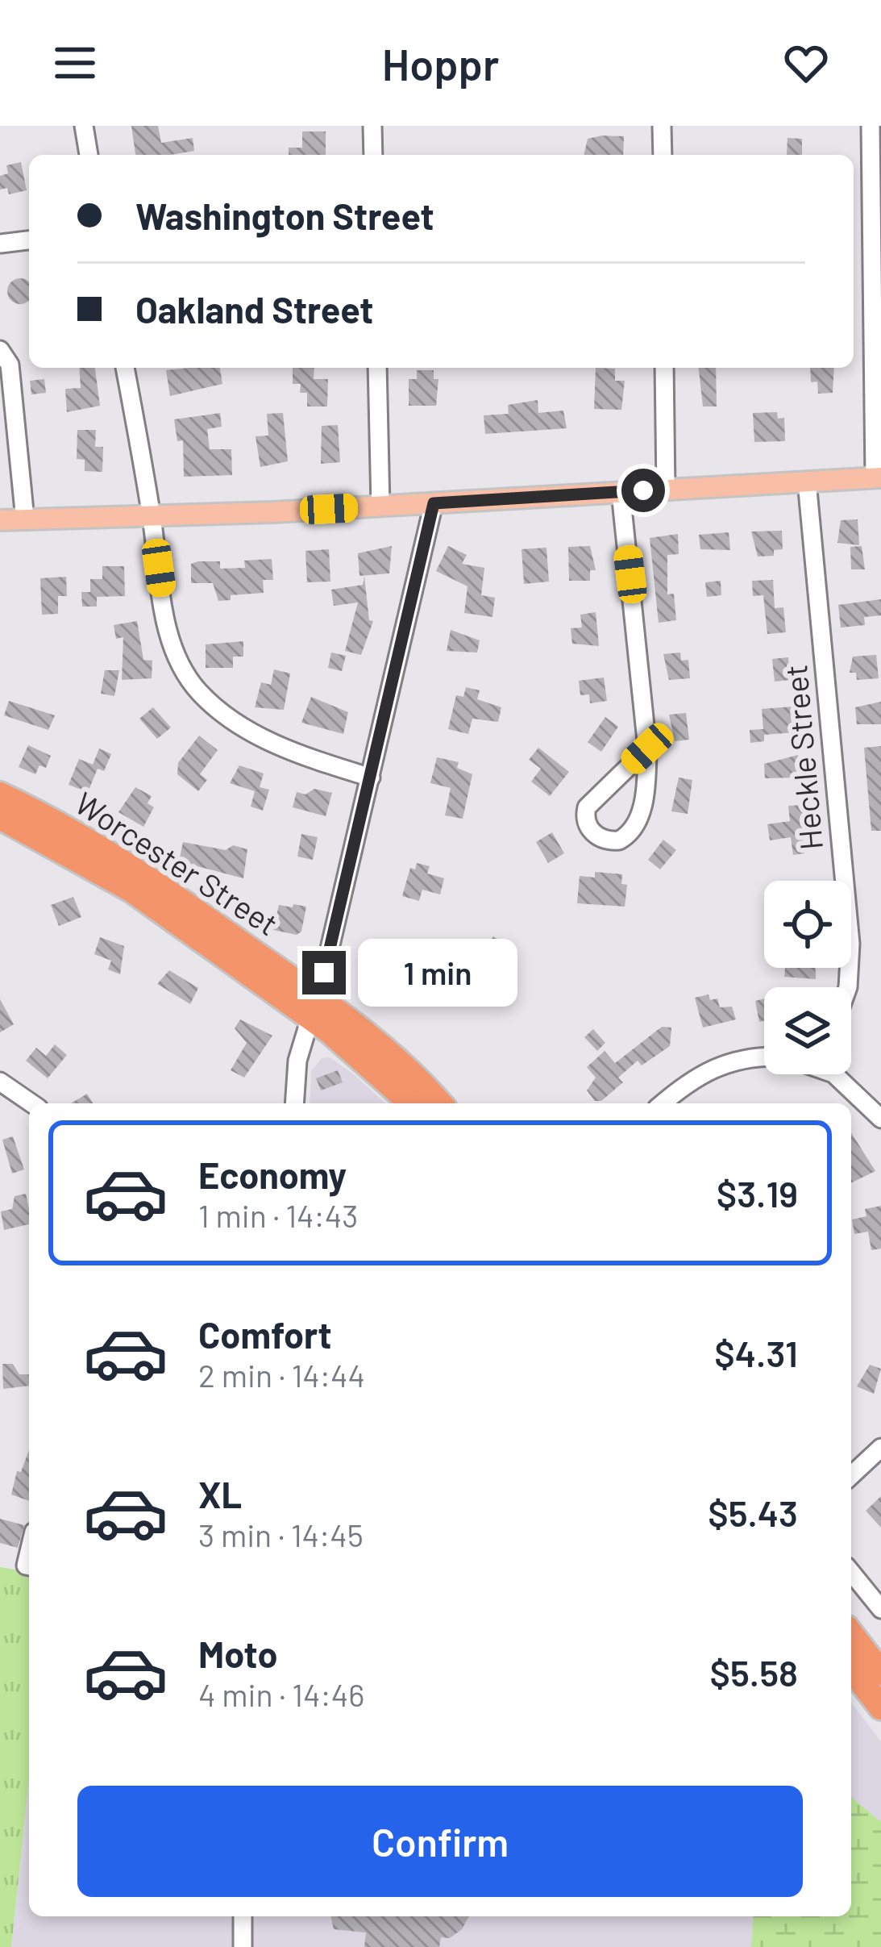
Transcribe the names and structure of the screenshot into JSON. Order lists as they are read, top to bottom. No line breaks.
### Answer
{"streets":{"highway":["Worcester Street"],"street":["Heckle Street"]},"page":{"header":"Hoppr","banner":["Washington Street","Oakland Street"],"bubble":"1 min","list":[{"name":"Economy","note":"1 min · 14:43","value":"$3.19"},{"name":"Comfort","note":"2 min · 14:44","value":"$4.31"},{"name":"XL","note":"3 min · 14:45","value":"$5.43"},{"name":"Moto","note":"4 min · 14:46","value":"$5.58"}],"buttons":"Confirm"}}
